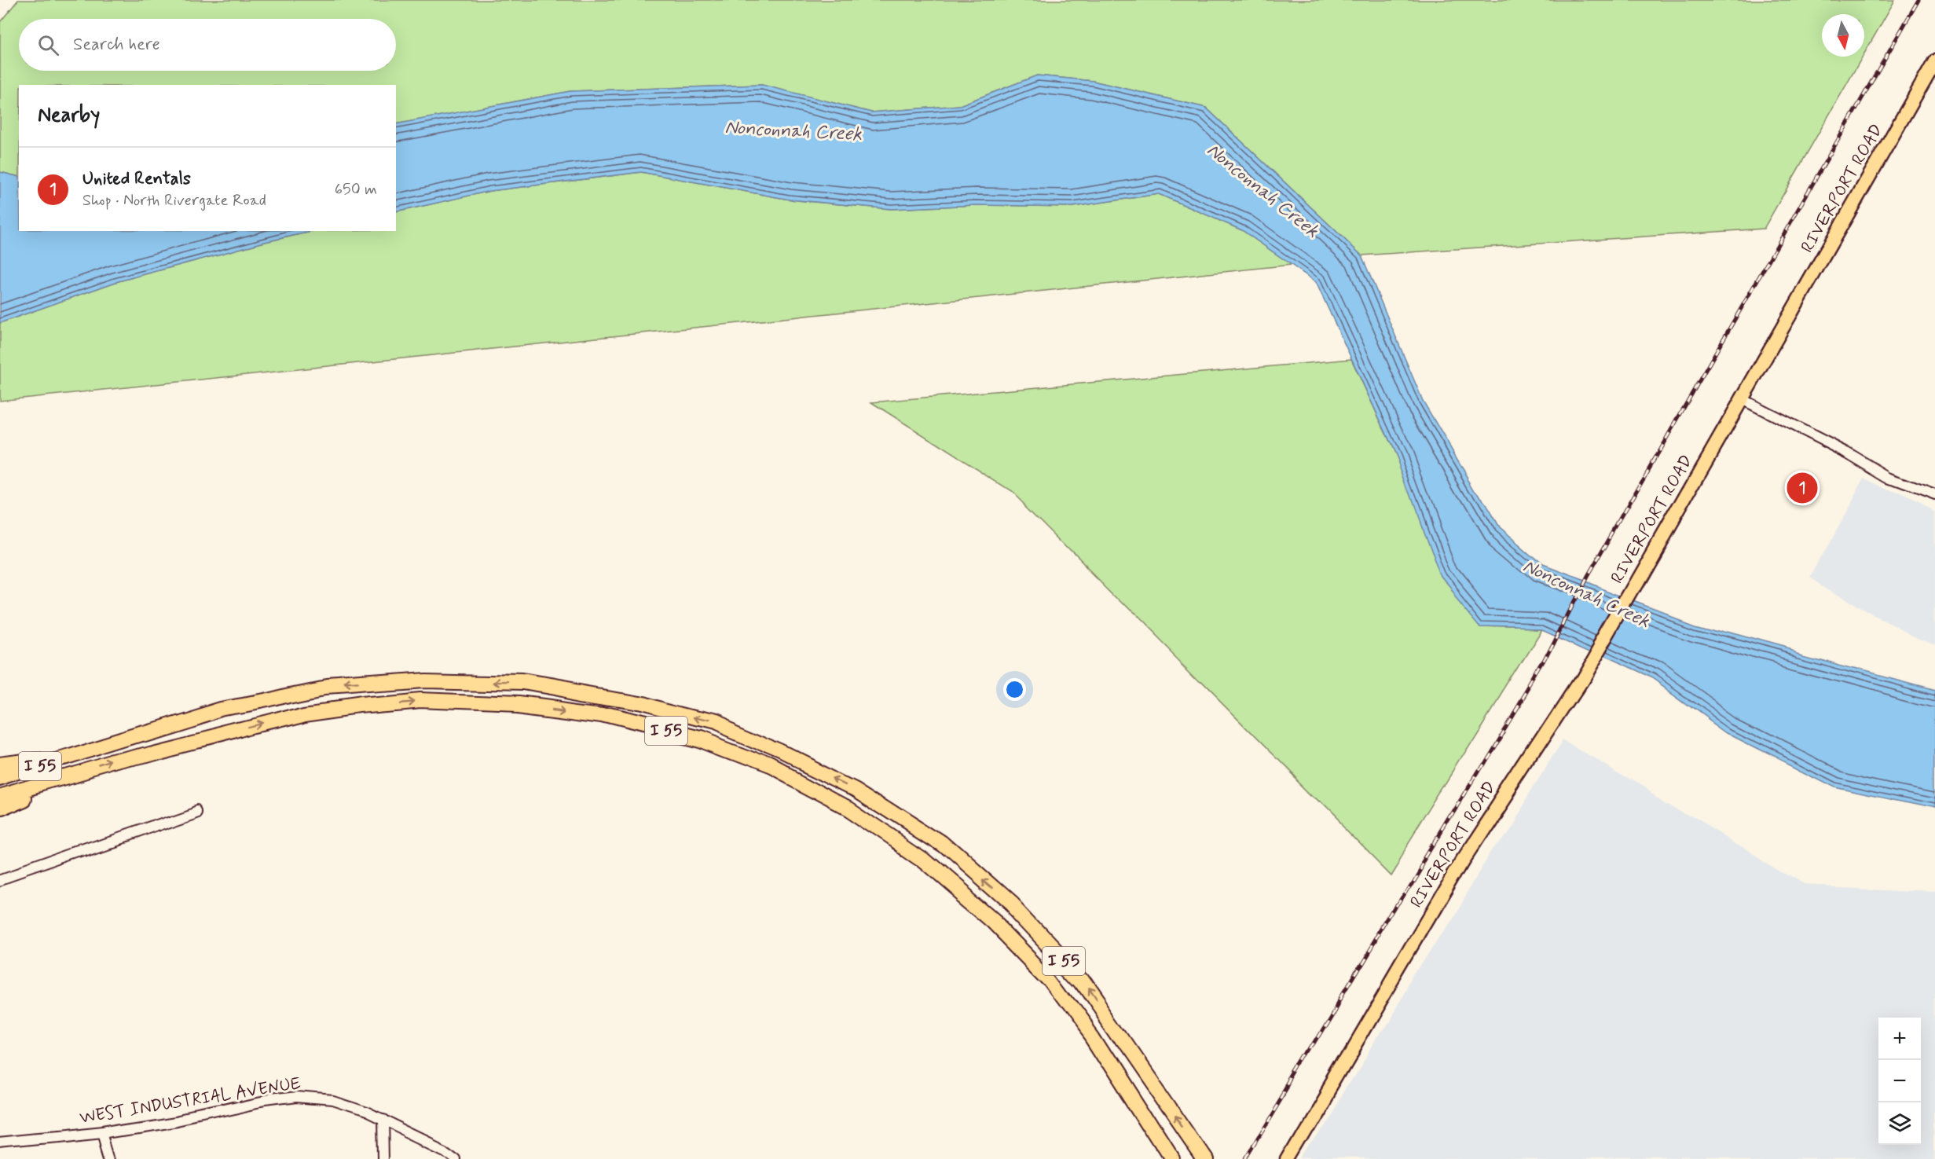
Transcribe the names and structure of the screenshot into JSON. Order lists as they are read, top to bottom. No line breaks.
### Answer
{"streets":{"highway":["I 55"],"main road":["RIVERPORT ROAD"],"street":["WEST INDUSTRIAL AVENUE"]},"water":["Nonconnah Creek"],"north":"bottom","page":{"search":"Search here","heading":"Nearby","list":[{"mark":"1","name":"United Rentals","note":"Shop · North Rivergate Road","value":"650 m"}],"pins":"1","map_buttons":["+","−"]}}
